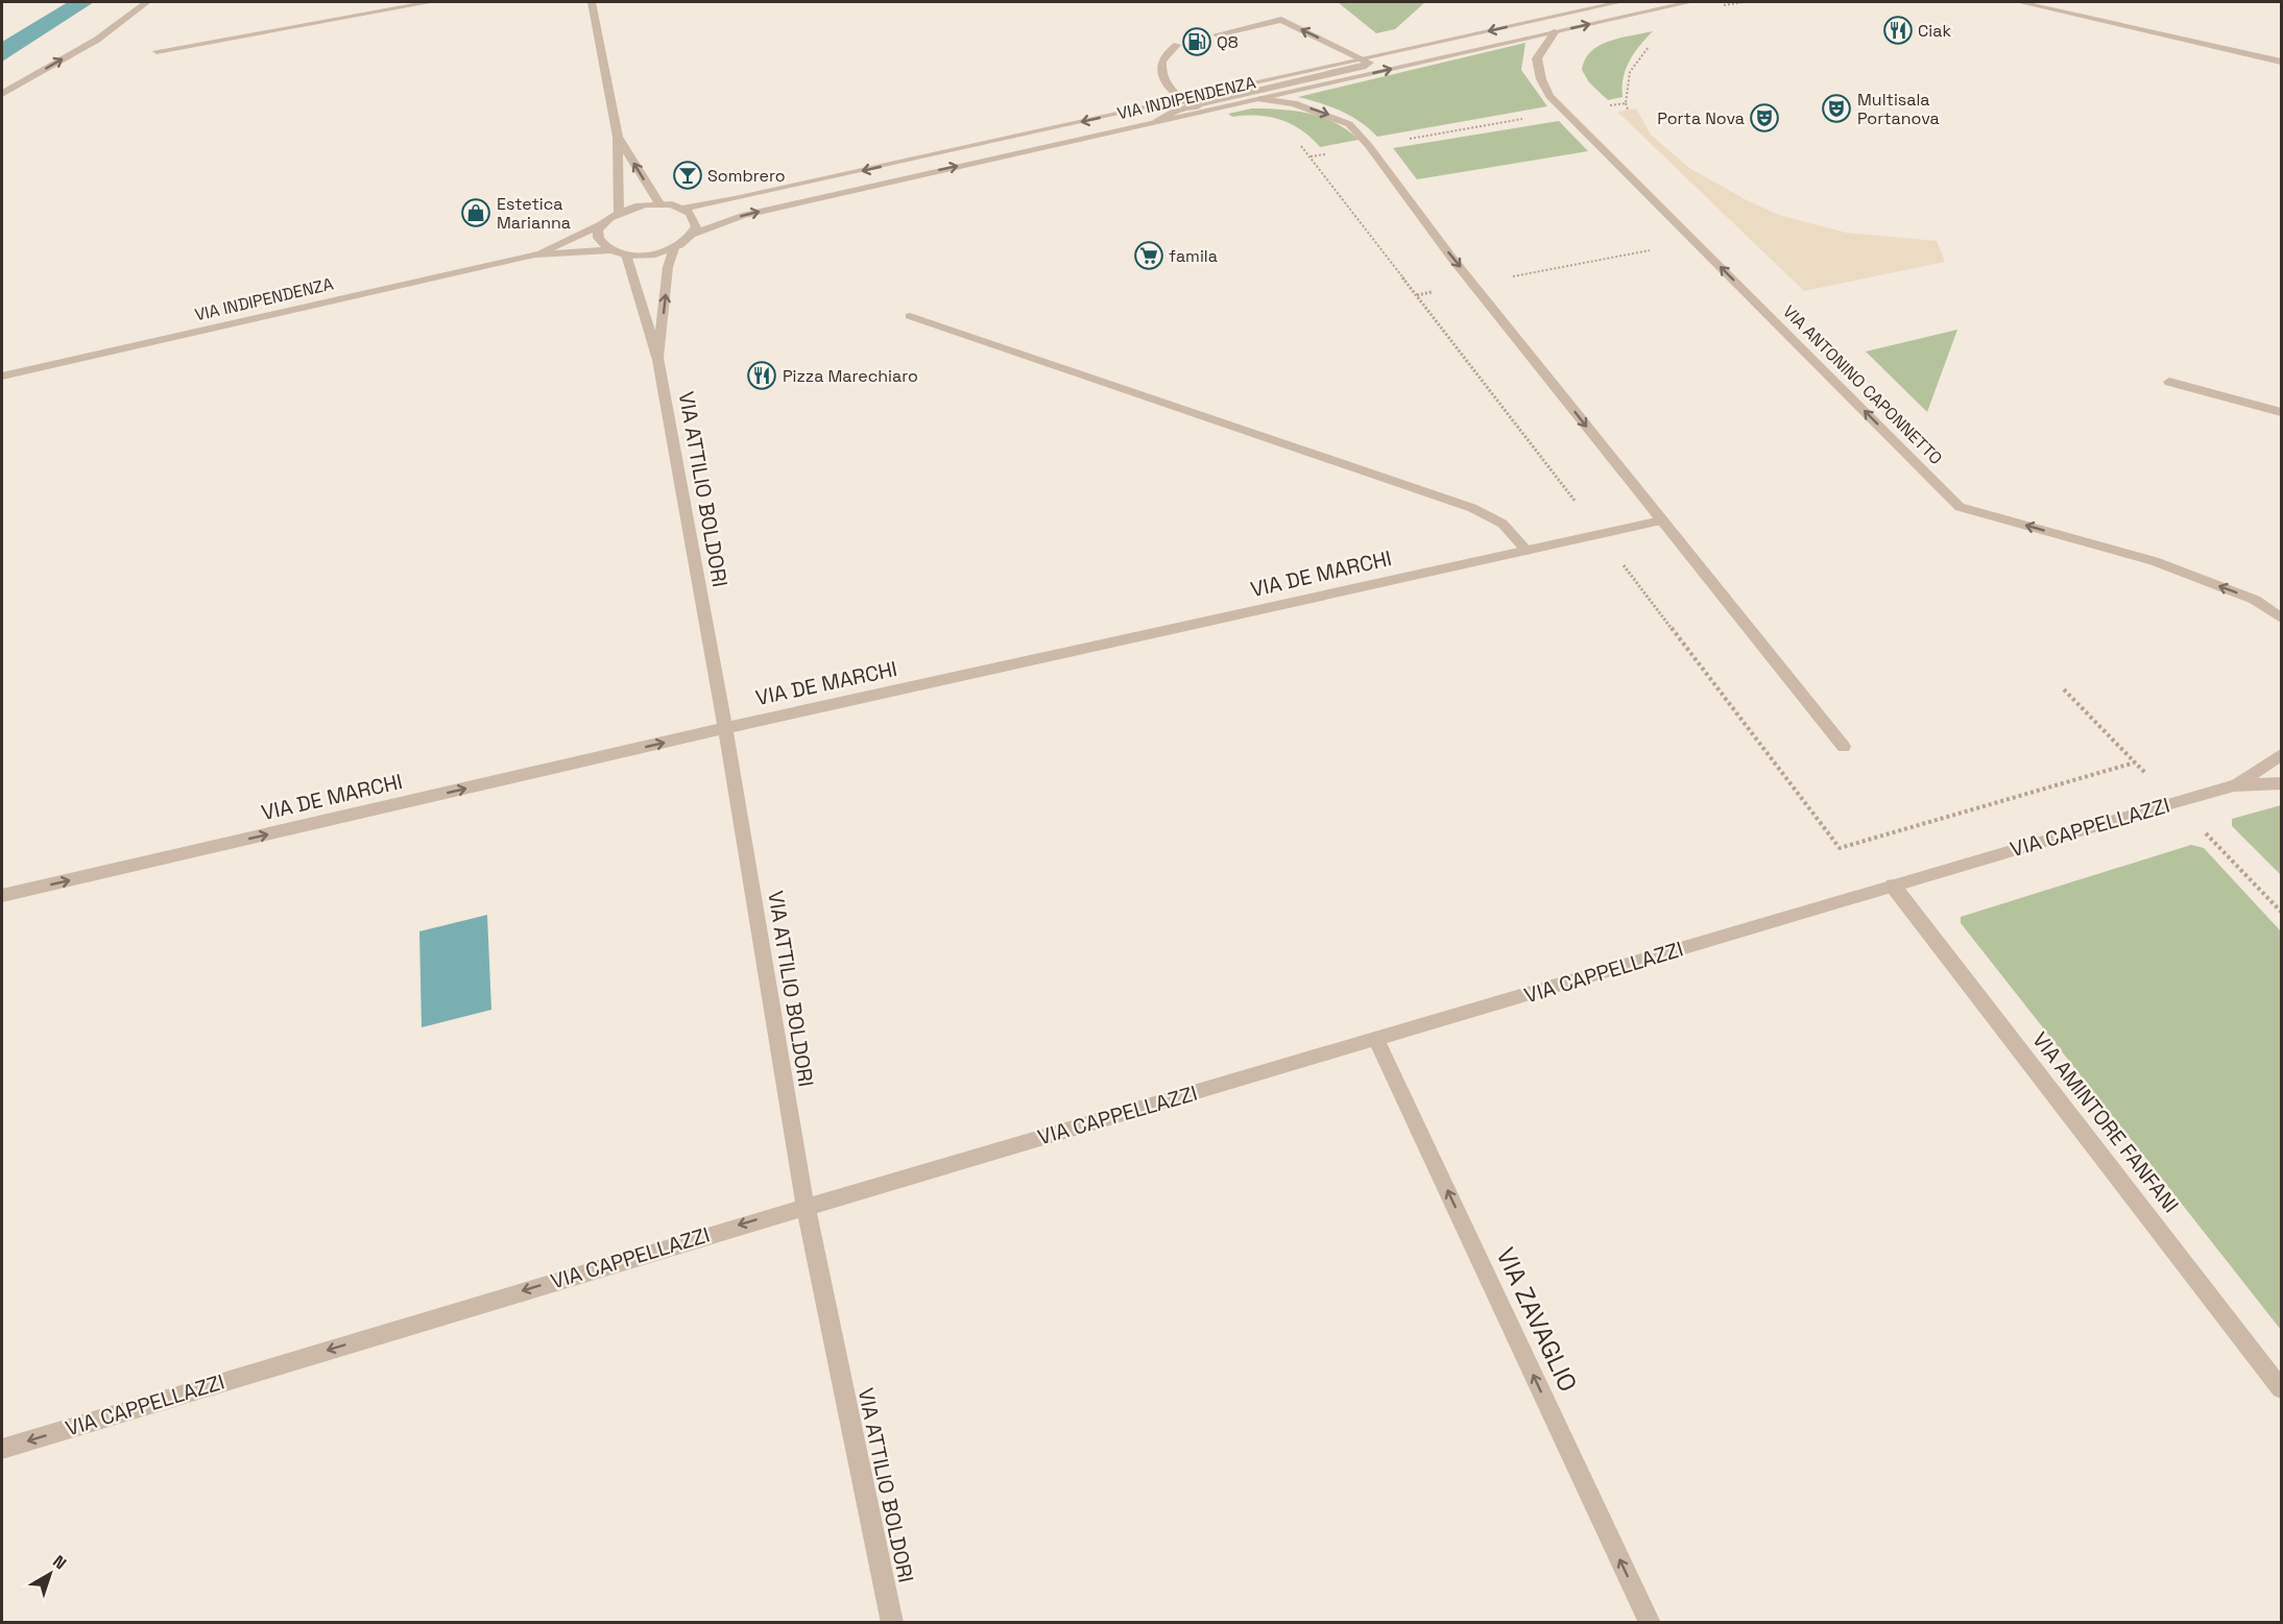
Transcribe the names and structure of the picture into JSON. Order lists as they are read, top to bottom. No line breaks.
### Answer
{"streets":{"street":["VIA INDIPENDENZA","VIA ANTONINO CAPONNETTO","VIA ATTILIO BOLDORI","VIA DE MARCHI","VIA CAPPELLAZZI","VIA AMINTORE FANFANI","VIA ZAVAGLIO"]},"crossings":[["VIA INDIPENDENZA","VIA ANTONINO CAPONNETTO"],["VIA INDIPENDENZA","VIA ATTILIO BOLDORI"],["VIA ATTILIO BOLDORI","VIA DE MARCHI"],["VIA ATTILIO BOLDORI","VIA CAPPELLAZZI"],["VIA CAPPELLAZZI","VIA AMINTORE FANFANI"],["VIA CAPPELLAZZI","VIA ZAVAGLIO"]],"one_way":["VIA ANTONINO CAPONNETTO","VIA DE MARCHI","VIA ZAVAGLIO"],"places":{"restaurant":["Ciak","Pizza Marechiaro"],"fuel station":["Q8"],"theatre":["Multisala Portanova","Porta Nova"],"bar":["Sombrero"],"shop":["Estetica Marianna"],"supermarket":["famila"]},"north":"top right"}
